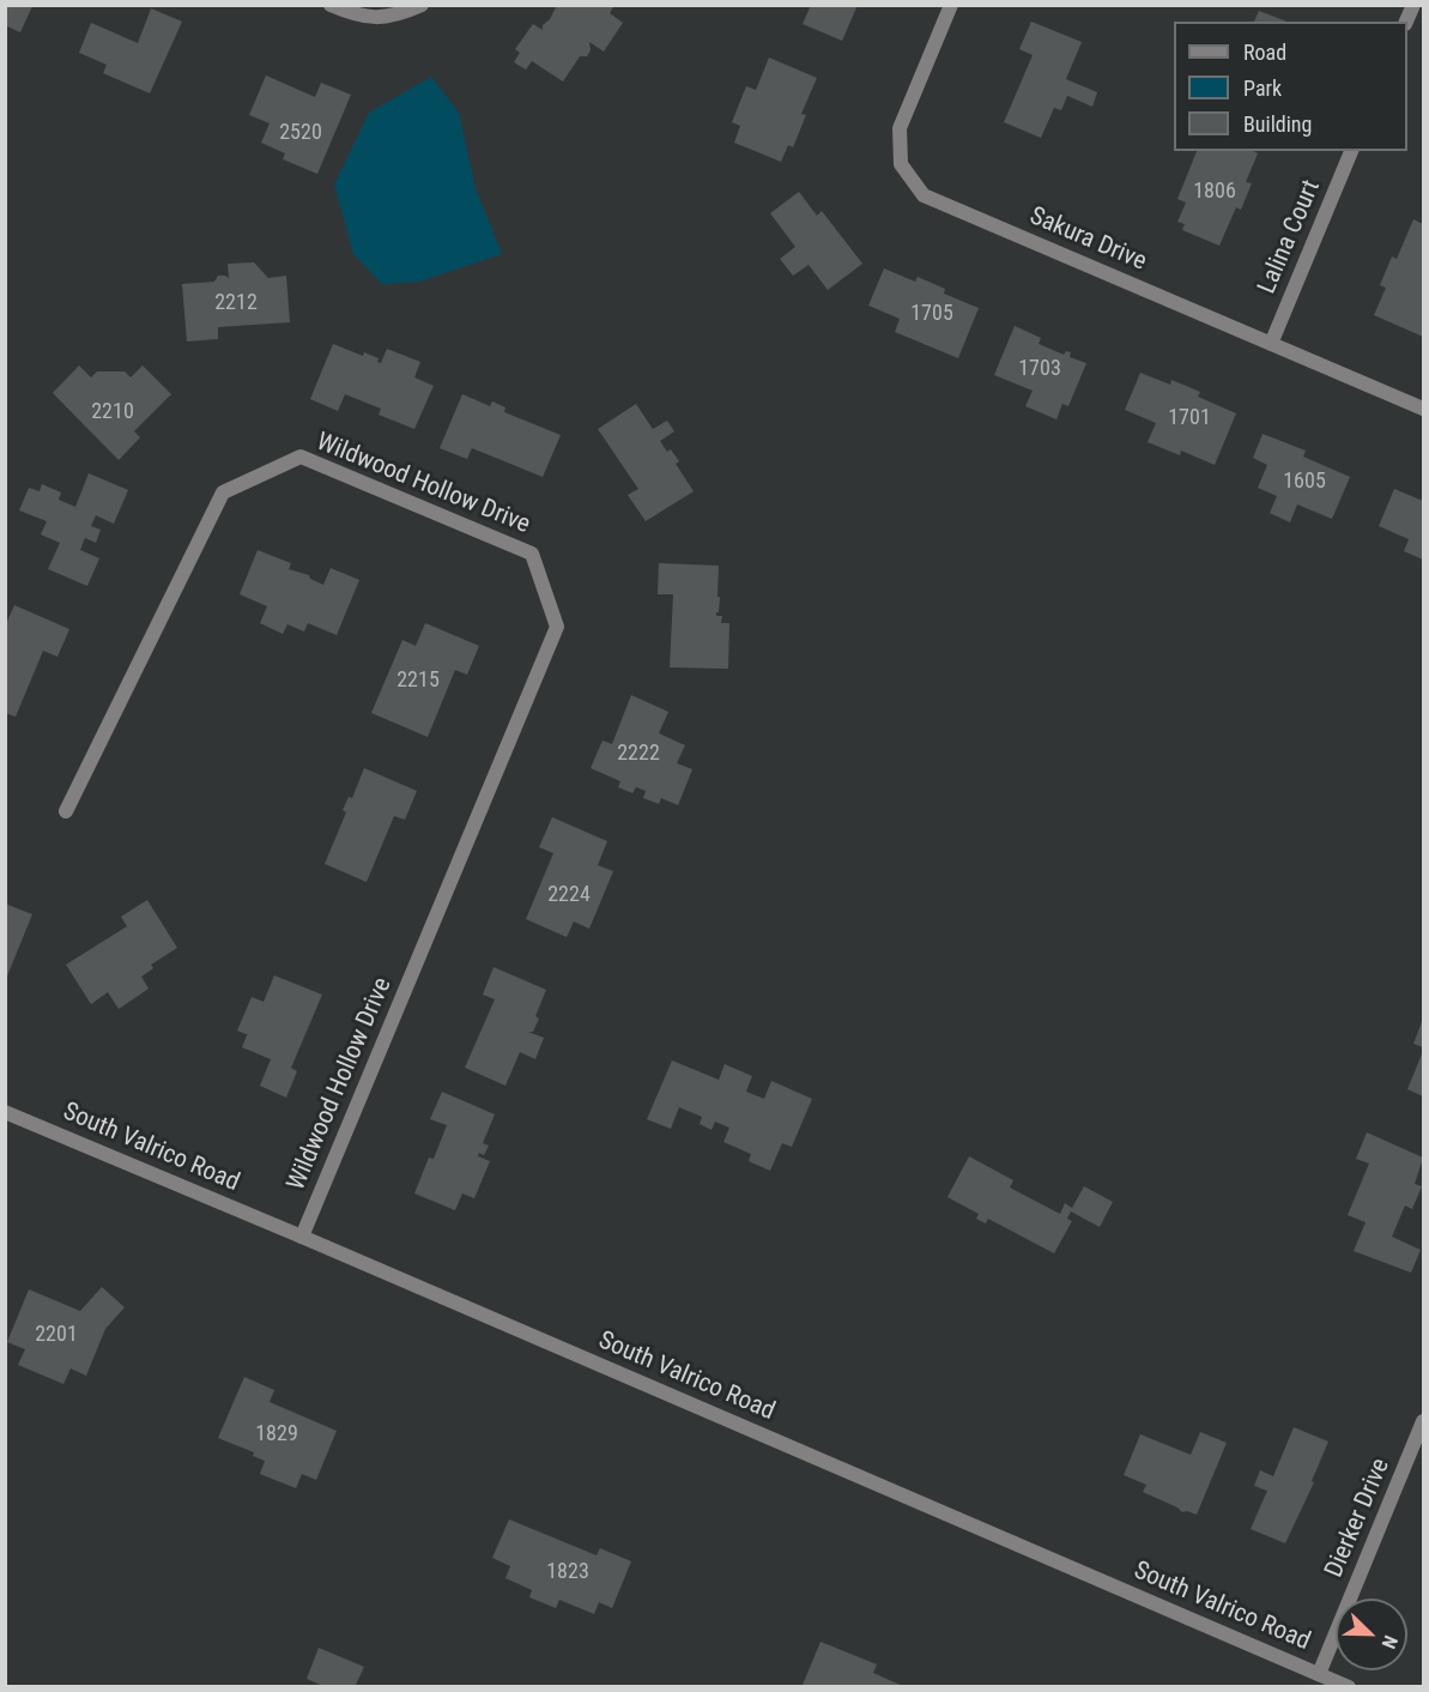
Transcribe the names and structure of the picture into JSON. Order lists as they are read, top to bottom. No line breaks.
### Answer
{"streets":{"street":["Lalina Court","Sakura Drive","Wildwood Hollow Drive","South Valrico Road","Dierker Drive"]},"crossings":[["Lalina Court","Sakura Drive"],["Wildwood Hollow Drive","South Valrico Road"],["South Valrico Road","Dierker Drive"]],"house_numbers":["2520","1806","2212","1705","1703","2210","1701","1605","2215","2222","2224","2201","1829","1823"],"legend":["Road","Park","Building"],"north":"bottom right"}
